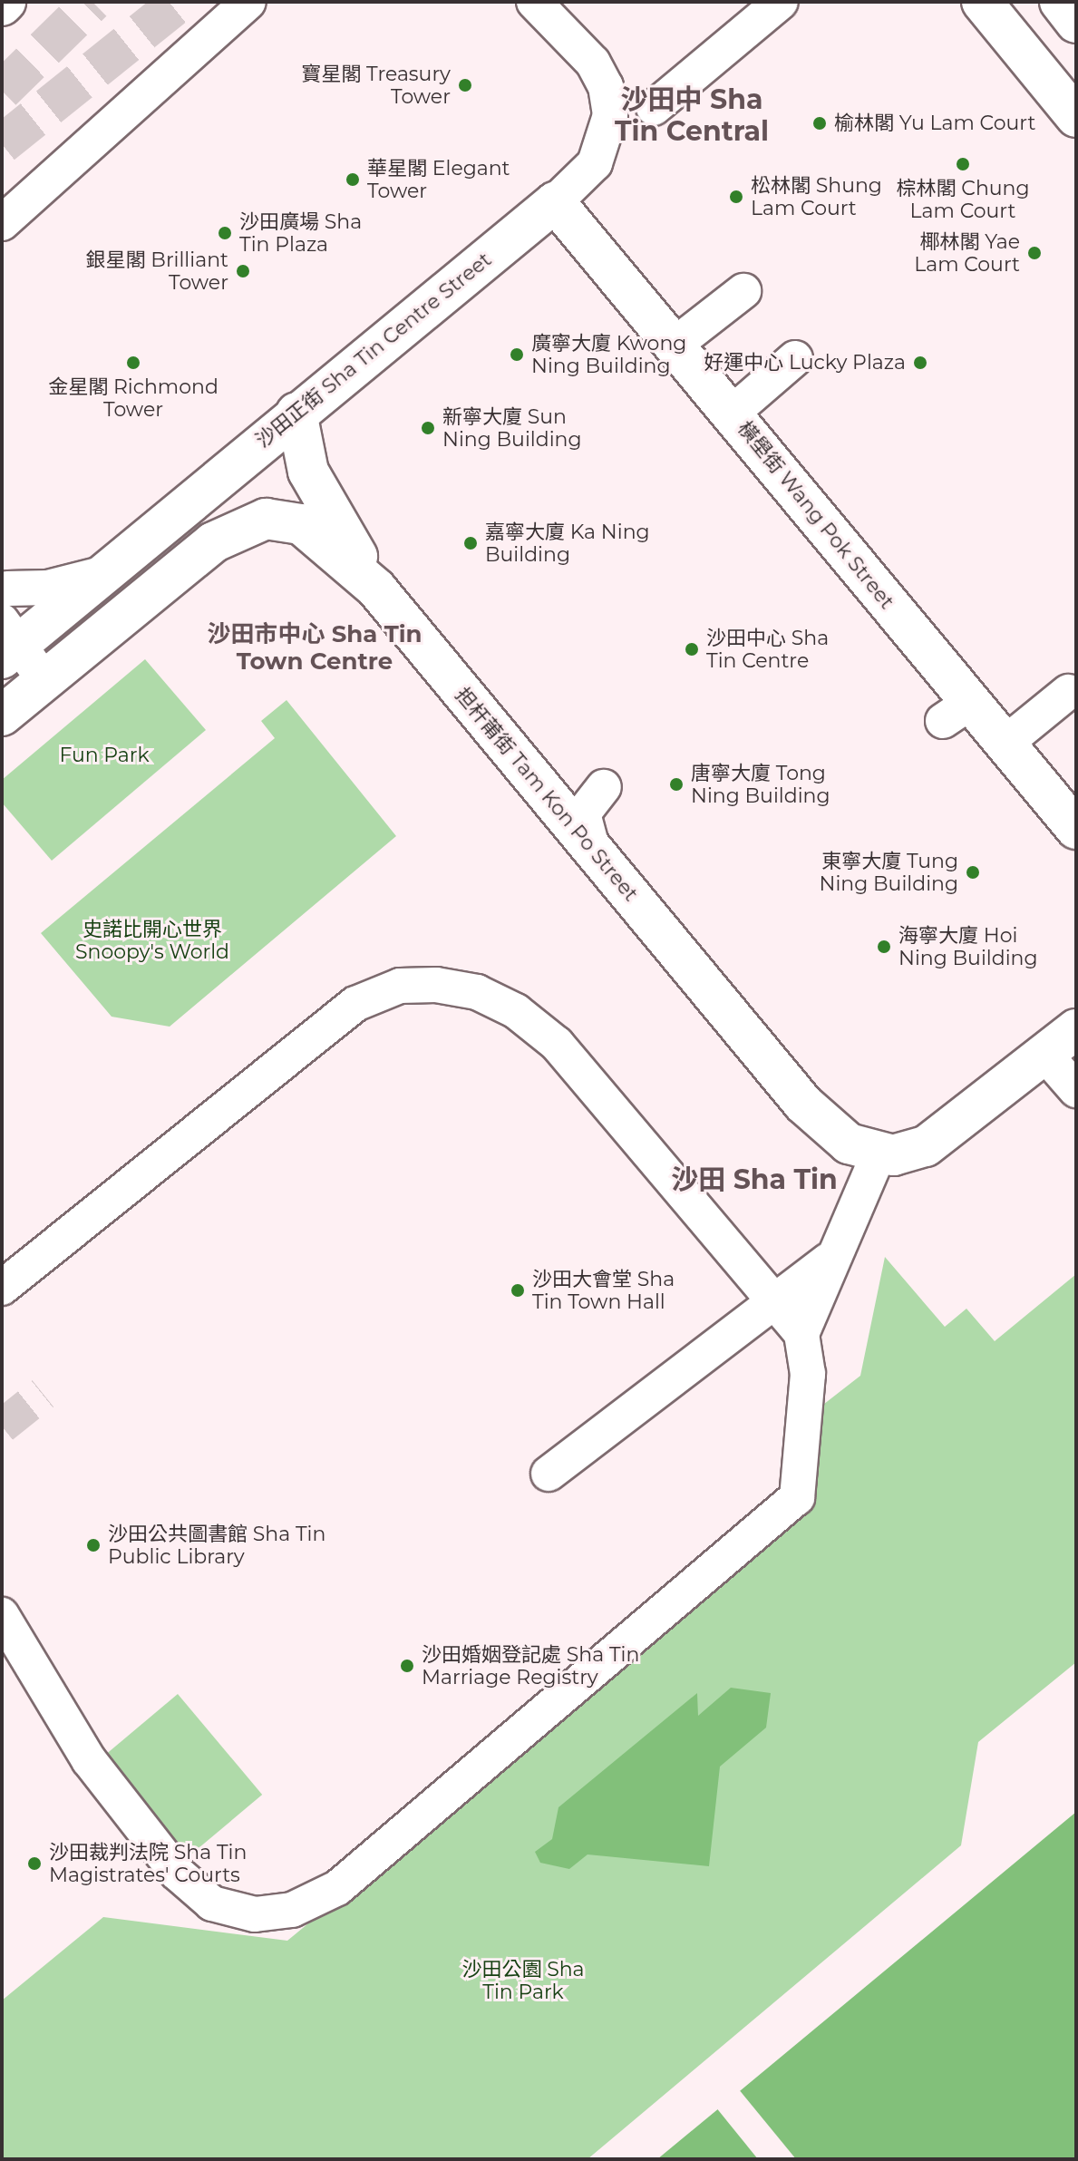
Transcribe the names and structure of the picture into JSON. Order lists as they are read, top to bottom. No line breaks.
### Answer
{"streets":{"main road":["沙田正街 Sha Tin Centre Street","橫壆街 Wang Pok Street","担杆莆街 Tam Kon Po Street"]},"crossings":[["沙田正街 Sha Tin Centre Street","橫壆街 Wang Pok Street"]],"districts":["沙田中 Sha Tin Central","沙田市中心 Sha Tin Town Centre","沙田 Sha Tin"],"parks":["Fun Park","史諾比開心世界 Snoopy's World","沙田公園 Sha Tin Park"],"places":["寶星閣 Treasury Tower","榆林閣 Yu Lam Court","棕林閣 Chung Lam Court","華星閣 Elegant Tower","松林閣 Shung Lam Court","沙田廣場 Sha Tin Plaza","椰林閣 Yae Lam Court","銀星閣 Brilliant Tower","廣寧大廈 Kwong Ning Building","金星閣 Richmond Tower","好運中心 Lucky Plaza","新寧大廈 Sun Ning Building","嘉寧大廈 Ka Ning Building","沙田中心 Sha Tin Centre","唐寧大廈 Tong Ning Building","東寧大廈 Tung Ning Building","海寧大廈 Hoi Ning Building","沙田大會堂 Sha Tin Town Hall","沙田公共圖書館 Sha Tin Public Library","沙田婚姻登記處 Sha Tin Marriage Registry","沙田裁判法院 Sha Tin Magistrates' Courts"]}
